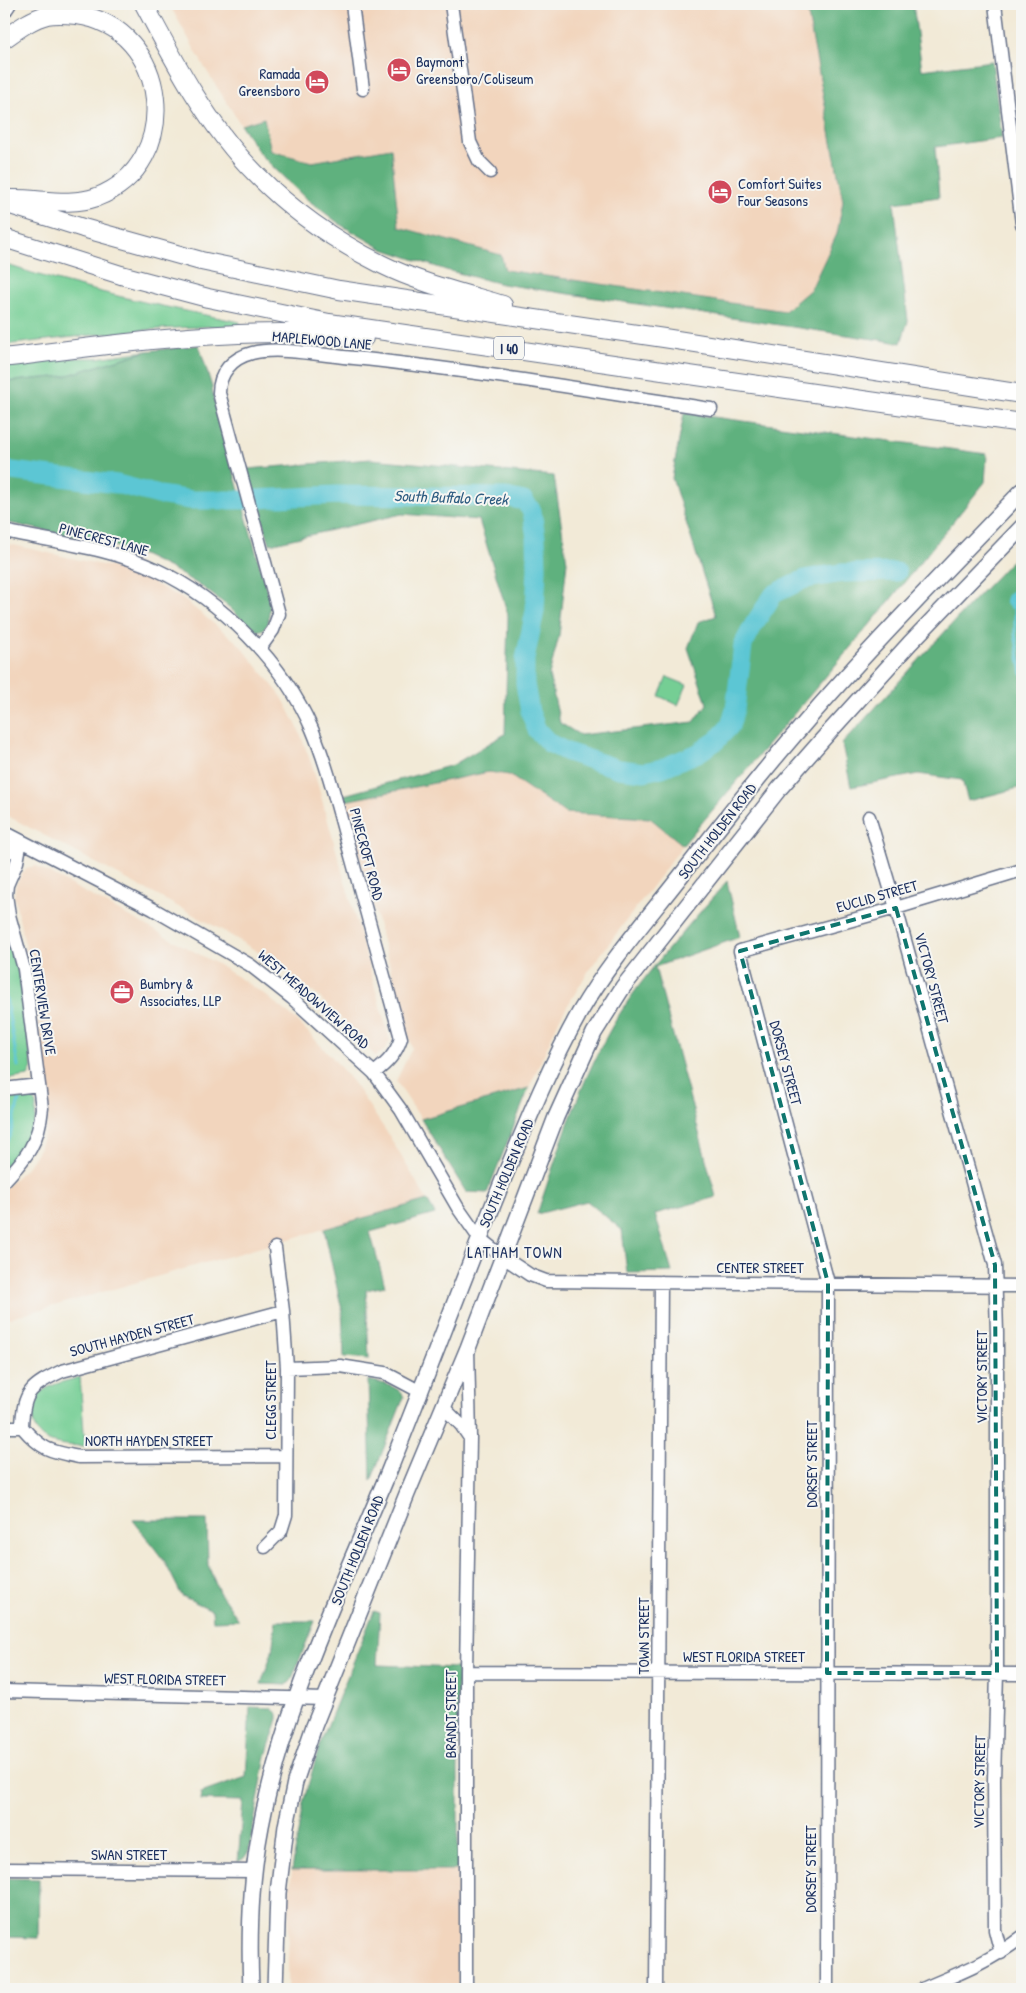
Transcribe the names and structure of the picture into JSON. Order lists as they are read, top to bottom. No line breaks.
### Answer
{"streets":{"highway":["I 40"],"main road":["SOUTH HOLDEN ROAD"],"street":["MAPLEWOOD LANE","PINECREST LANE","PINECROFT ROAD","EUCLID STREET","VICTORY STREET","WEST MEADOWVIEW ROAD","CENTERVIEW DRIVE","DORSEY STREET","CENTER STREET","SOUTH HAYDEN STREET","CLEGG STREET","NORTH HAYDEN STREET","TOWN STREET","WEST FLORIDA STREET","BRANDT STREET","SWAN STREET"]},"crossings":[["MAPLEWOOD LANE","PINECREST LANE"],["MAPLEWOOD LANE","PINECROFT ROAD"],["PINECREST LANE","PINECROFT ROAD"],["SOUTH HOLDEN ROAD","WEST MEADOWVIEW ROAD"],["SOUTH HOLDEN ROAD","CENTER STREET"],["SOUTH HOLDEN ROAD","WEST FLORIDA STREET"],["SOUTH HOLDEN ROAD","BRANDT STREET"],["SOUTH HOLDEN ROAD","SWAN STREET"],["PINECROFT ROAD","WEST MEADOWVIEW ROAD"],["EUCLID STREET","VICTORY STREET"],["EUCLID STREET","DORSEY STREET"],["VICTORY STREET","CENTER STREET"],["VICTORY STREET","WEST FLORIDA STREET"],["WEST MEADOWVIEW ROAD","CENTERVIEW DRIVE"],["WEST MEADOWVIEW ROAD","CENTER STREET"],["DORSEY STREET","CENTER STREET"],["DORSEY STREET","WEST FLORIDA STREET"],["CENTER STREET","TOWN STREET"],["SOUTH HAYDEN STREET","CLEGG STREET"],["SOUTH HAYDEN STREET","NORTH HAYDEN STREET"],["CLEGG STREET","NORTH HAYDEN STREET"],["TOWN STREET","WEST FLORIDA STREET"],["WEST FLORIDA STREET","BRANDT STREET"]],"districts":["LATHAM TOWN"],"water":["South Buffalo Creek"],"places":{"hotel":["Baymont Greensboro/Coliseum","Ramada Greensboro","Comfort Suites Four Seasons"],"office":["Bumbry & Associates, LLP"]}}
